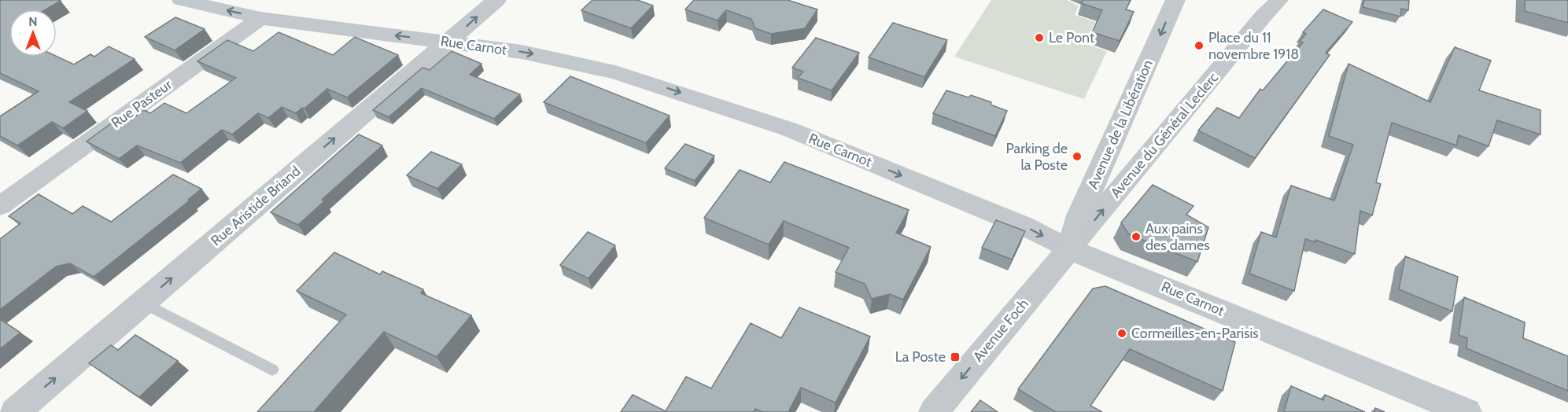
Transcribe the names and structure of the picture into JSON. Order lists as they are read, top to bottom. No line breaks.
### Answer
{"streets":{"street":["Rue Carnot","Rue Pasteur","Avenue de la Libération","Avenue du Général Leclerc","Rue Aristide Briand","Avenue Foch"]},"crossings":[["Rue Carnot","Rue Pasteur"],["Rue Carnot","Avenue de la Libération"],["Rue Carnot","Avenue du Général Leclerc"],["Rue Carnot","Rue Aristide Briand"],["Rue Carnot","Avenue Foch"],["Avenue de la Libération","Avenue du Général Leclerc"],["Avenue de la Libération","Avenue Foch"],["Avenue du Général Leclerc","Avenue Foch"]],"one_way":["Avenue de la Libération","Avenue du Général Leclerc","Rue Aristide Briand","Avenue Foch"],"places":{"other":["Le Pont","Place du 11 novembre 1918","Parking de la Poste","Aux pains des dames","Cormeilles-en-Parisis"],"transit":["La Poste"]},"north":"top"}
